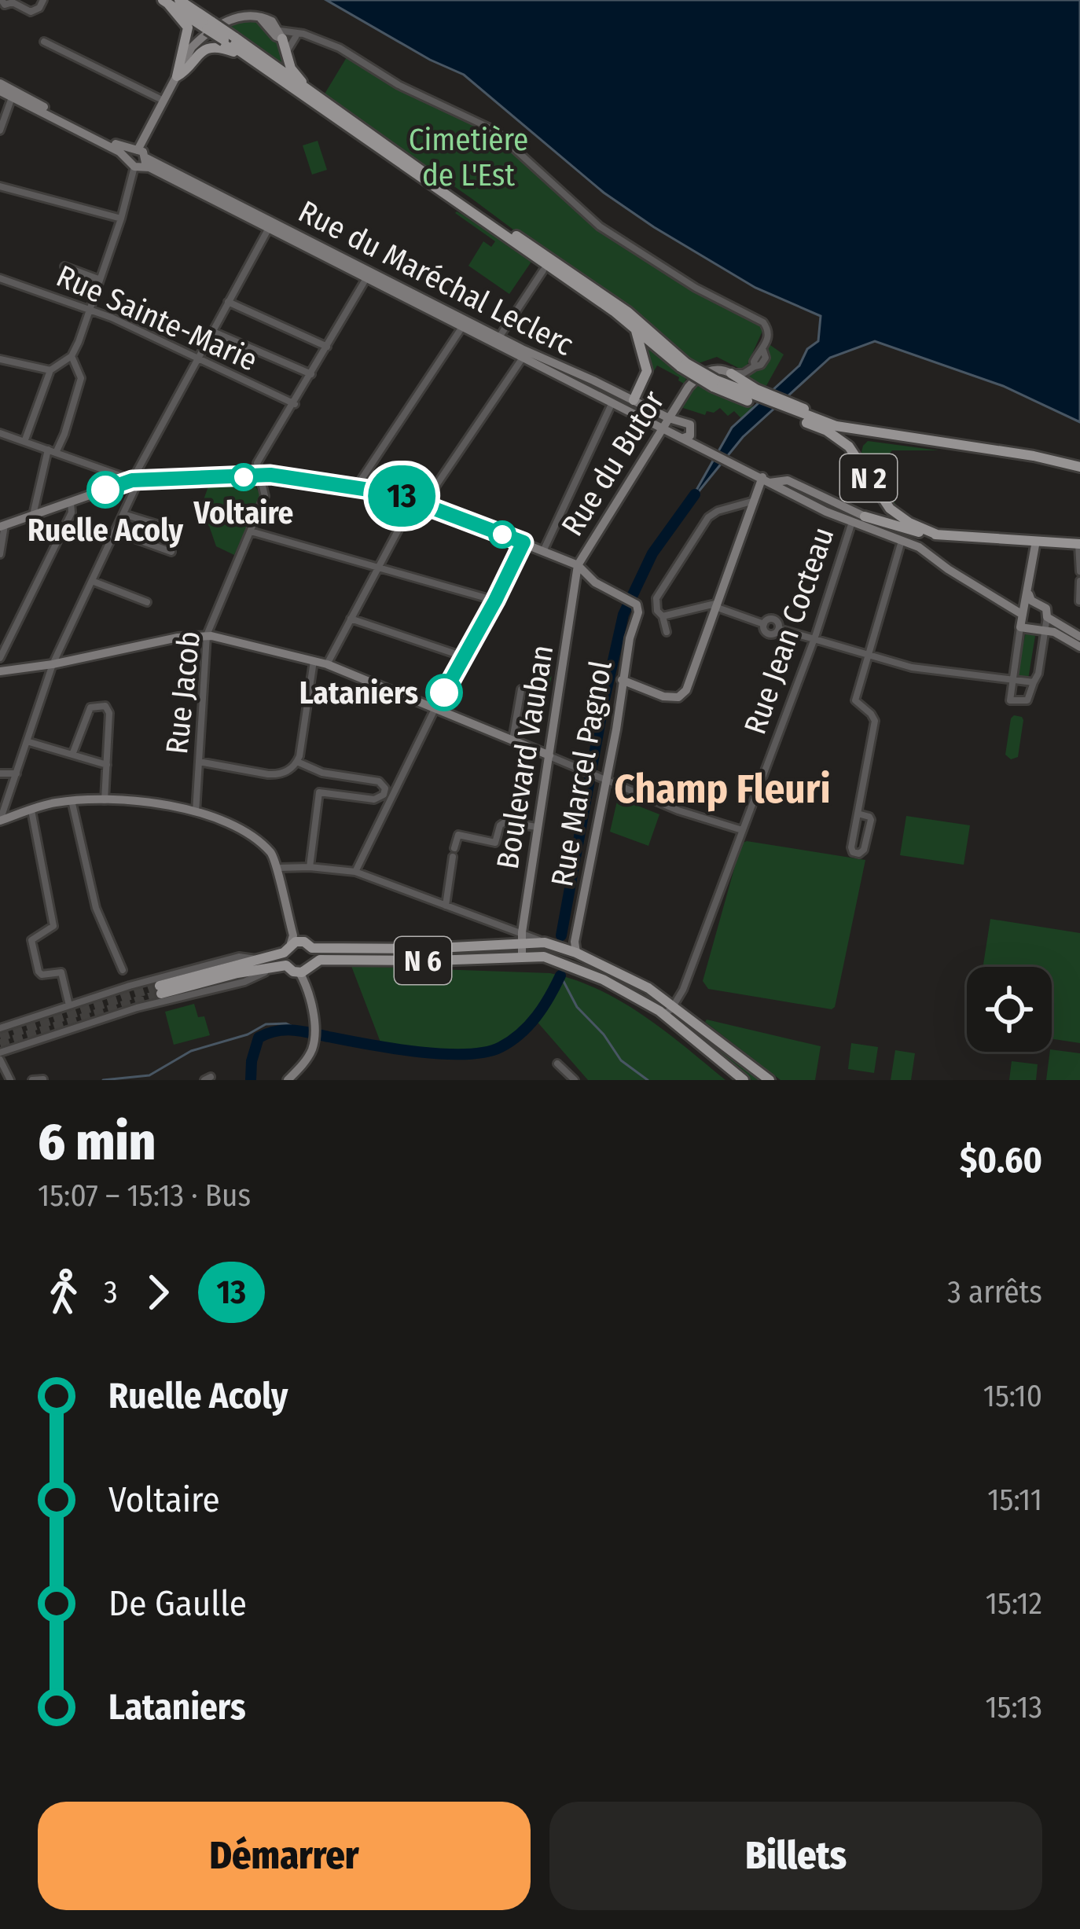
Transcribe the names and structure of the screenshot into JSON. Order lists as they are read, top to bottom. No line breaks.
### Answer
{"streets":{"main road":["N 2","N 6"],"street":["Rue du Maréchal Leclerc","Rue Sainte-Marie","Rue du Butor","Rue Jean Cocteau","Rue Jacob","Boulevard Vauban","Rue Marcel Pagnol"]},"crossings":[["Rue du Maréchal Leclerc","Rue du Butor"],["Rue du Maréchal Leclerc","Rue Jacob"],["Rue Sainte-Marie","Rue Jacob"],["Rue du Butor","Boulevard Vauban"],["Rue Jean Cocteau","N 6"],["Boulevard Vauban","N 6"],["Rue Marcel Pagnol","N 6"]],"districts":["Champ Fleuri"],"parks":["Cimetière de L'Est"],"places":["Voltaire","Ruelle Acoly","Lataniers"],"lines":["bus line 13"],"page":{"on_map":"13","heading":["6 min","15:07 – 15:13 · Bus","$0.60"],"legs":["3","13","3 arrêts"],"list":[{"name":"Ruelle Acoly","value":"15:10"},{"name":"Voltaire","value":"15:11"},{"name":"De Gaulle","value":"15:12"},{"name":"Lataniers","value":"15:13"}],"buttons":["Démarrer","Billets"]}}
